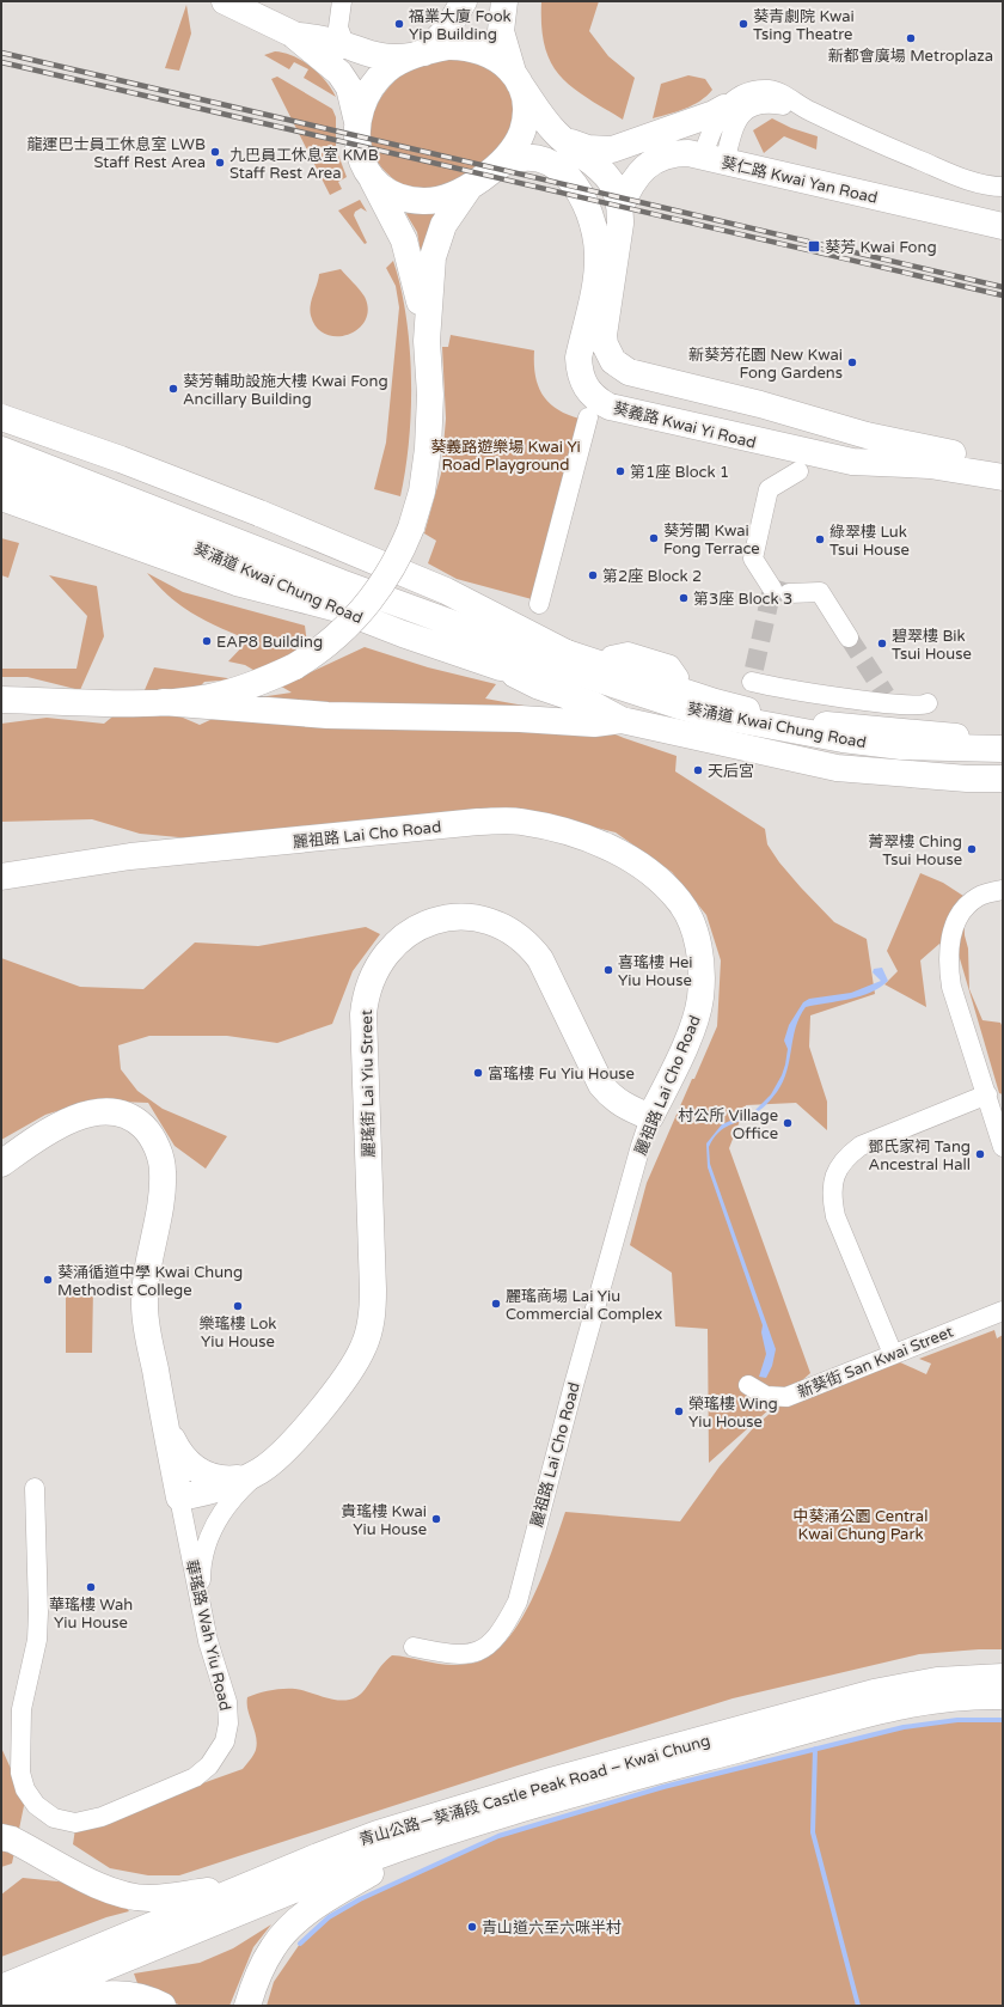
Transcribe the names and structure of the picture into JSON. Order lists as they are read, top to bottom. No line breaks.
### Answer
{"streets":{"main road":["葵仁路 Kwai Yan Road","葵義路 Kwai Yi Road","葵涌道 Kwai Chung Road","麗祖路 Lai Cho Road","麗瑤街 Lai Yiu Street","華瑤路 Wah Yiu Road","青山公路－葵涌段 Castle Peak Road – Kwai Chung"],"street":["新葵街 San Kwai Street"]},"crossings":[["麗祖路 Lai Cho Road","麗瑤街 Lai Yiu Street"],["麗瑤街 Lai Yiu Street","華瑤路 Wah Yiu Road"]],"parks":["葵義路遊樂場 Kwai Yi Road Playground","中葵涌公園 Central Kwai Chung Park"],"places":{"other":["福業大廈 Fook Yip Building","葵青劇院 Kwai Tsing Theatre","新都會廣場 Metroplaza","龍運巴士員工休息室 LWB Staff Rest Area","九巴員工休息室 KMB Staff Rest Area","新葵芳花園 New Kwai Fong Gardens","葵芳輔助設施大樓 Kwai Fong Ancillary Building","第1座 Block 1","葵芳閣 Kwai Fong Terrace","綠翠樓 Luk Tsui House","第2座 Block 2","第3座 Block 3","EAP8 Building","碧翠樓 Bik Tsui House","天后宮","菁翠樓 Ching Tsui House","喜瑤樓 Hei Yiu House","富瑤樓 Fu Yiu House","村公所 Village Office","鄧氏家祠 Tang Ancestral Hall","葵涌循道中學 Kwai Chung Methodist College","麗瑤商場 Lai Yiu Commercial Complex","樂瑤樓 Lok Yiu House","榮瑤樓 Wing Yiu House","貴瑤樓 Kwai Yiu House","華瑤樓 Wah Yiu House","青山道六至六咪半村"],"transit":["葵芳 Kwai Fong"]}}
